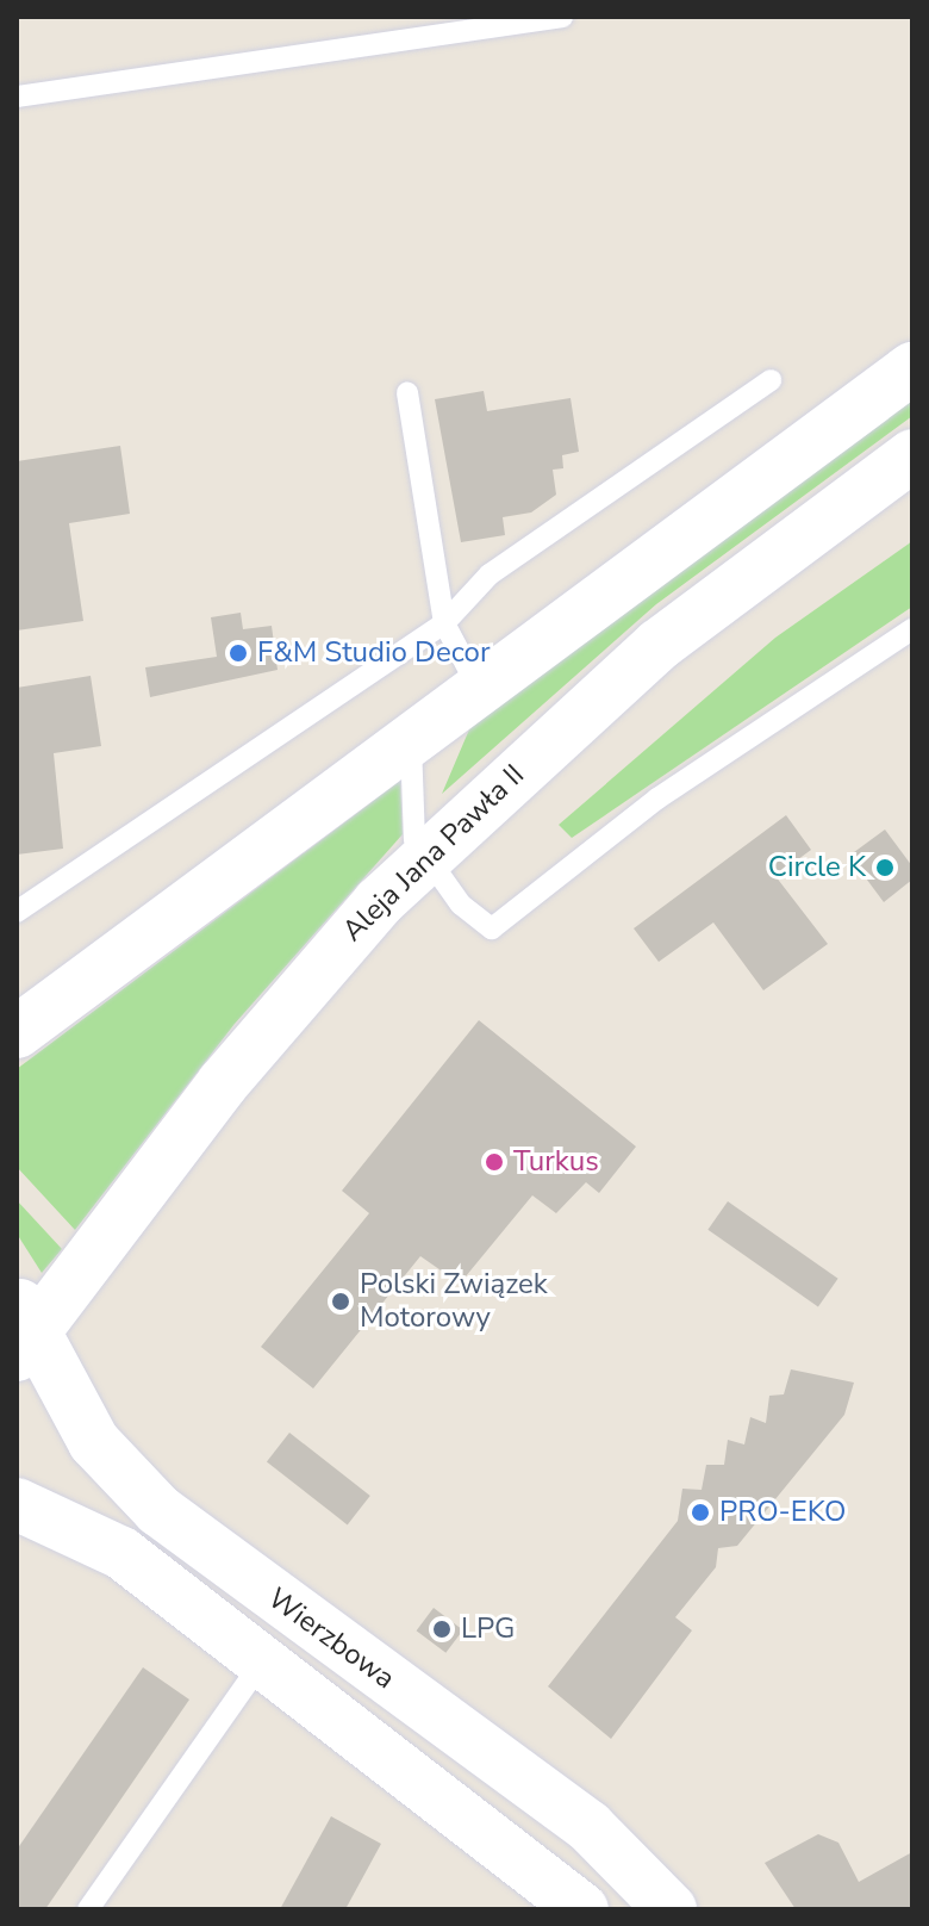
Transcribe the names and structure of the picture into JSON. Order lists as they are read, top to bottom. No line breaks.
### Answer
{"streets":{"main road":["Aleja Jana Pawła II","Wierzbowa"]},"crossings":[["Aleja Jana Pawła II","Wierzbowa"]],"places":["F&M Studio Decor","Circle K","Turkus","Polski Związek Motorowy","PRO-EKO","LPG"]}
